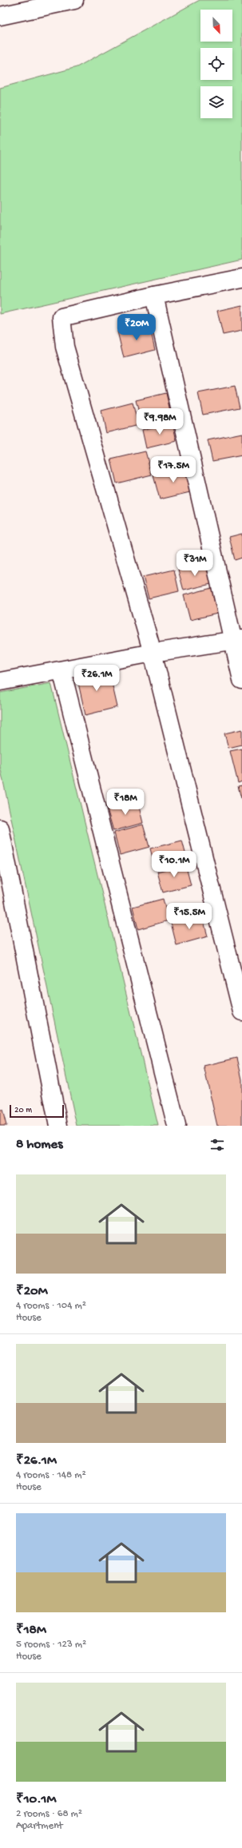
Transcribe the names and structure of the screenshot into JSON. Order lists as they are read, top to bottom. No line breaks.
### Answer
{"scale_bar":"20 m","north":"bottom right","page":{"price":["₹20M","₹9.98M","₹17.5M","₹31M","₹26.1M","₹18M","₹10.1M","₹15.5M"],"scale":"20 m","heading":"8 homes","list":[{"name":"₹20M","note":"4 rooms · 104 m² · House"},{"name":"₹26.1M","note":"4 rooms · 148 m² · House"},{"name":"₹18M","note":"5 rooms · 123 m² · House"},{"name":"₹10.1M","note":"2 rooms · 68 m² · Apartment"}]}}
